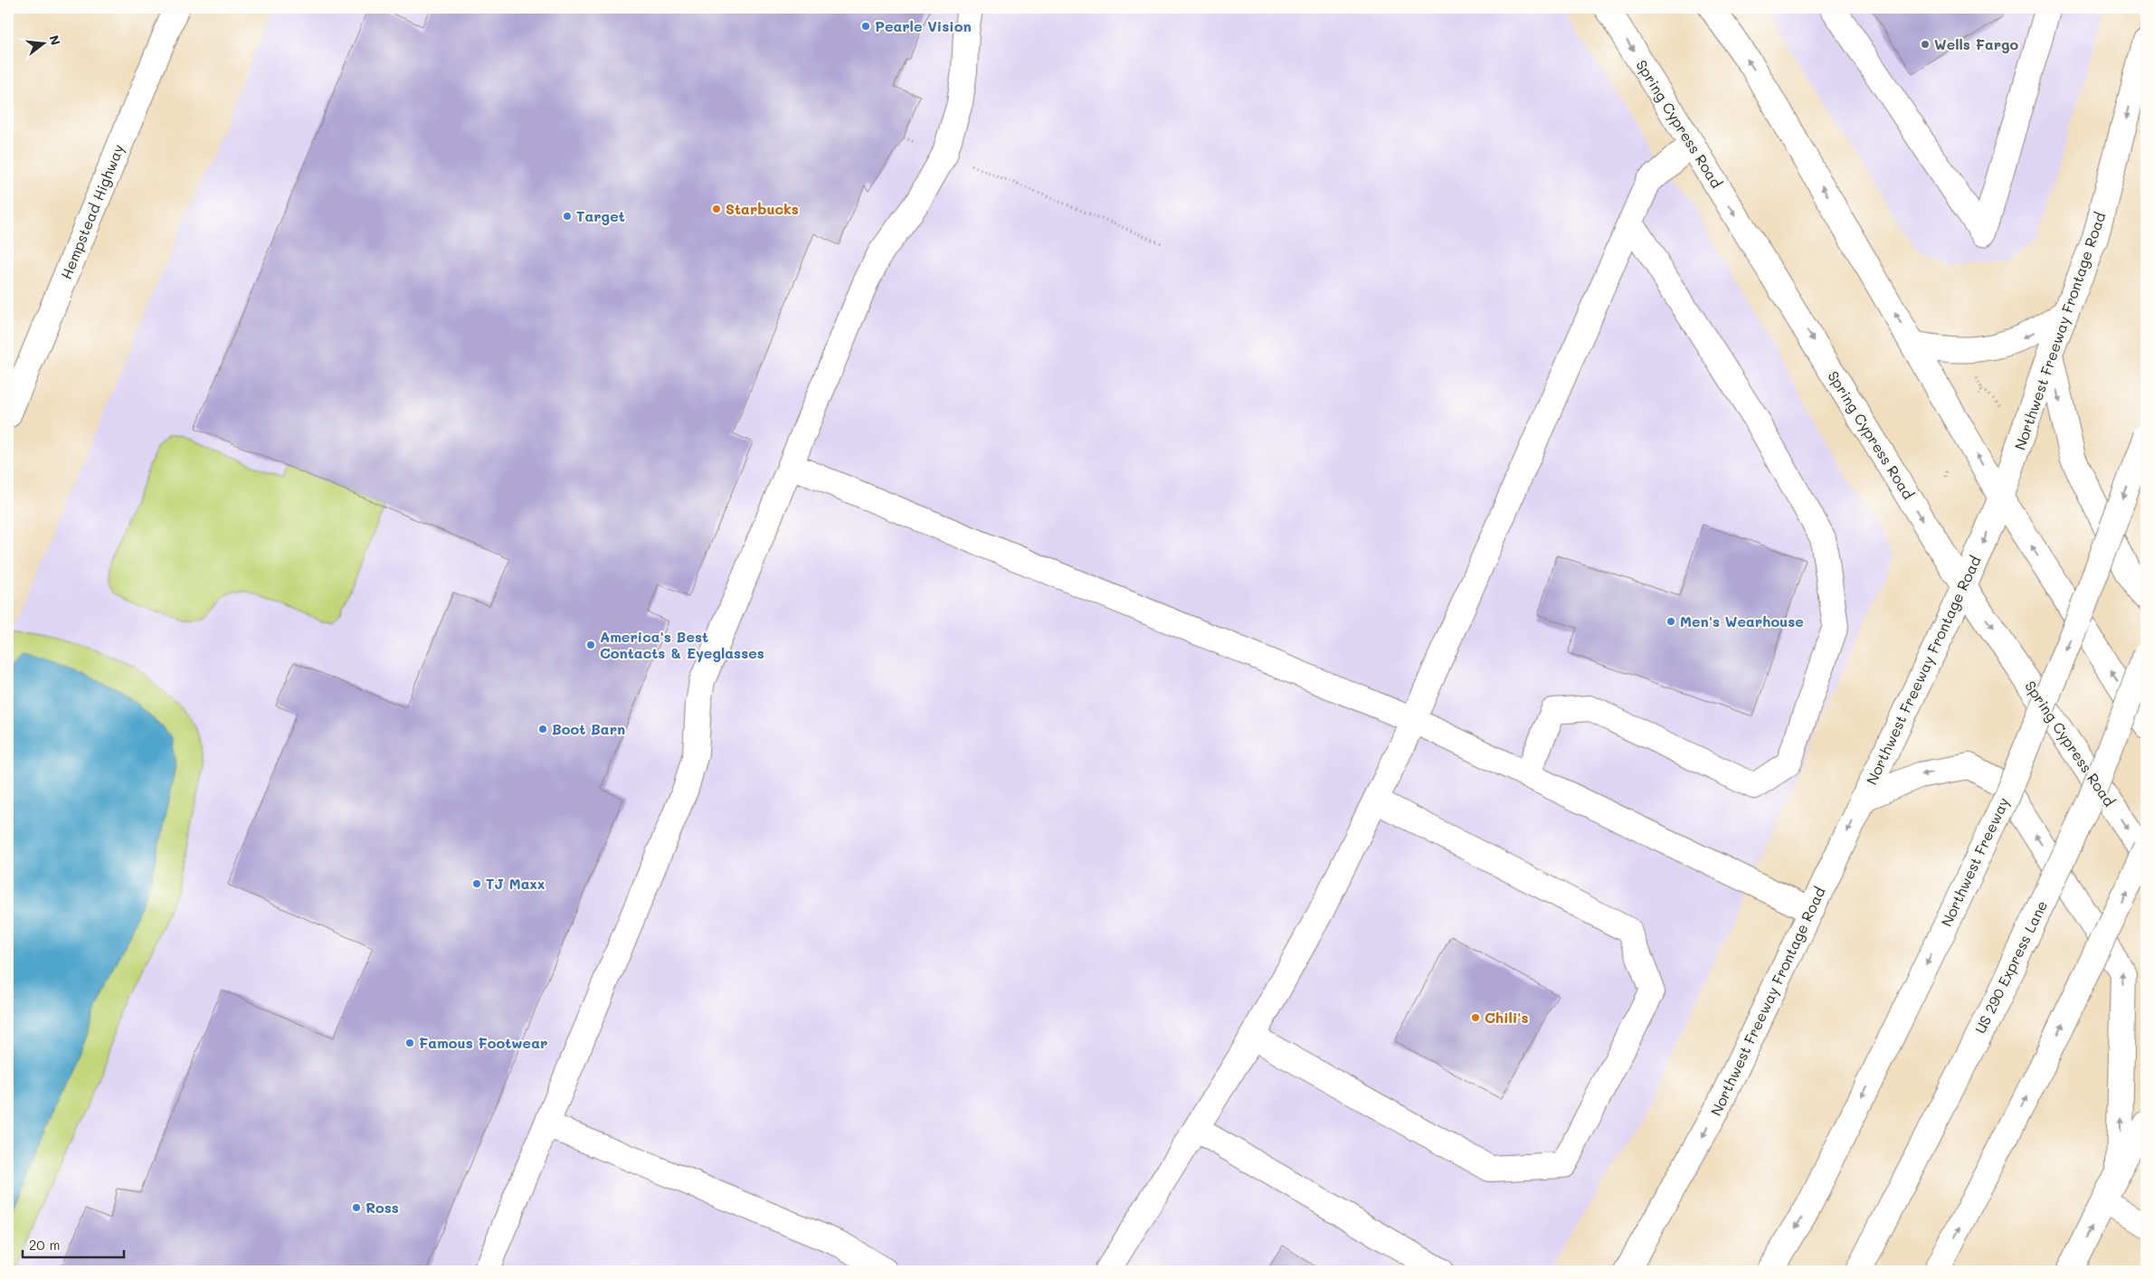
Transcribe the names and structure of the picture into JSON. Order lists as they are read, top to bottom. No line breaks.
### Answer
{"streets":{"main road":["Spring Cypress Road","Hempstead Highway","Northwest Freeway Frontage Road","Northwest Freeway","US 290 Express Lane"]},"crossings":[["Spring Cypress Road","Northwest Freeway Frontage Road"]],"one_way":["Northwest Freeway Frontage Road"],"places":["Pearle Vision","Wells Fargo","Starbucks","Target","Men's Wearhouse","America's Best Contacts & Eyeglasses","Boot Barn","TJ Maxx","Chili's","Famous Footwear","Ross"],"scale_bar":"20 m","north":"right"}
